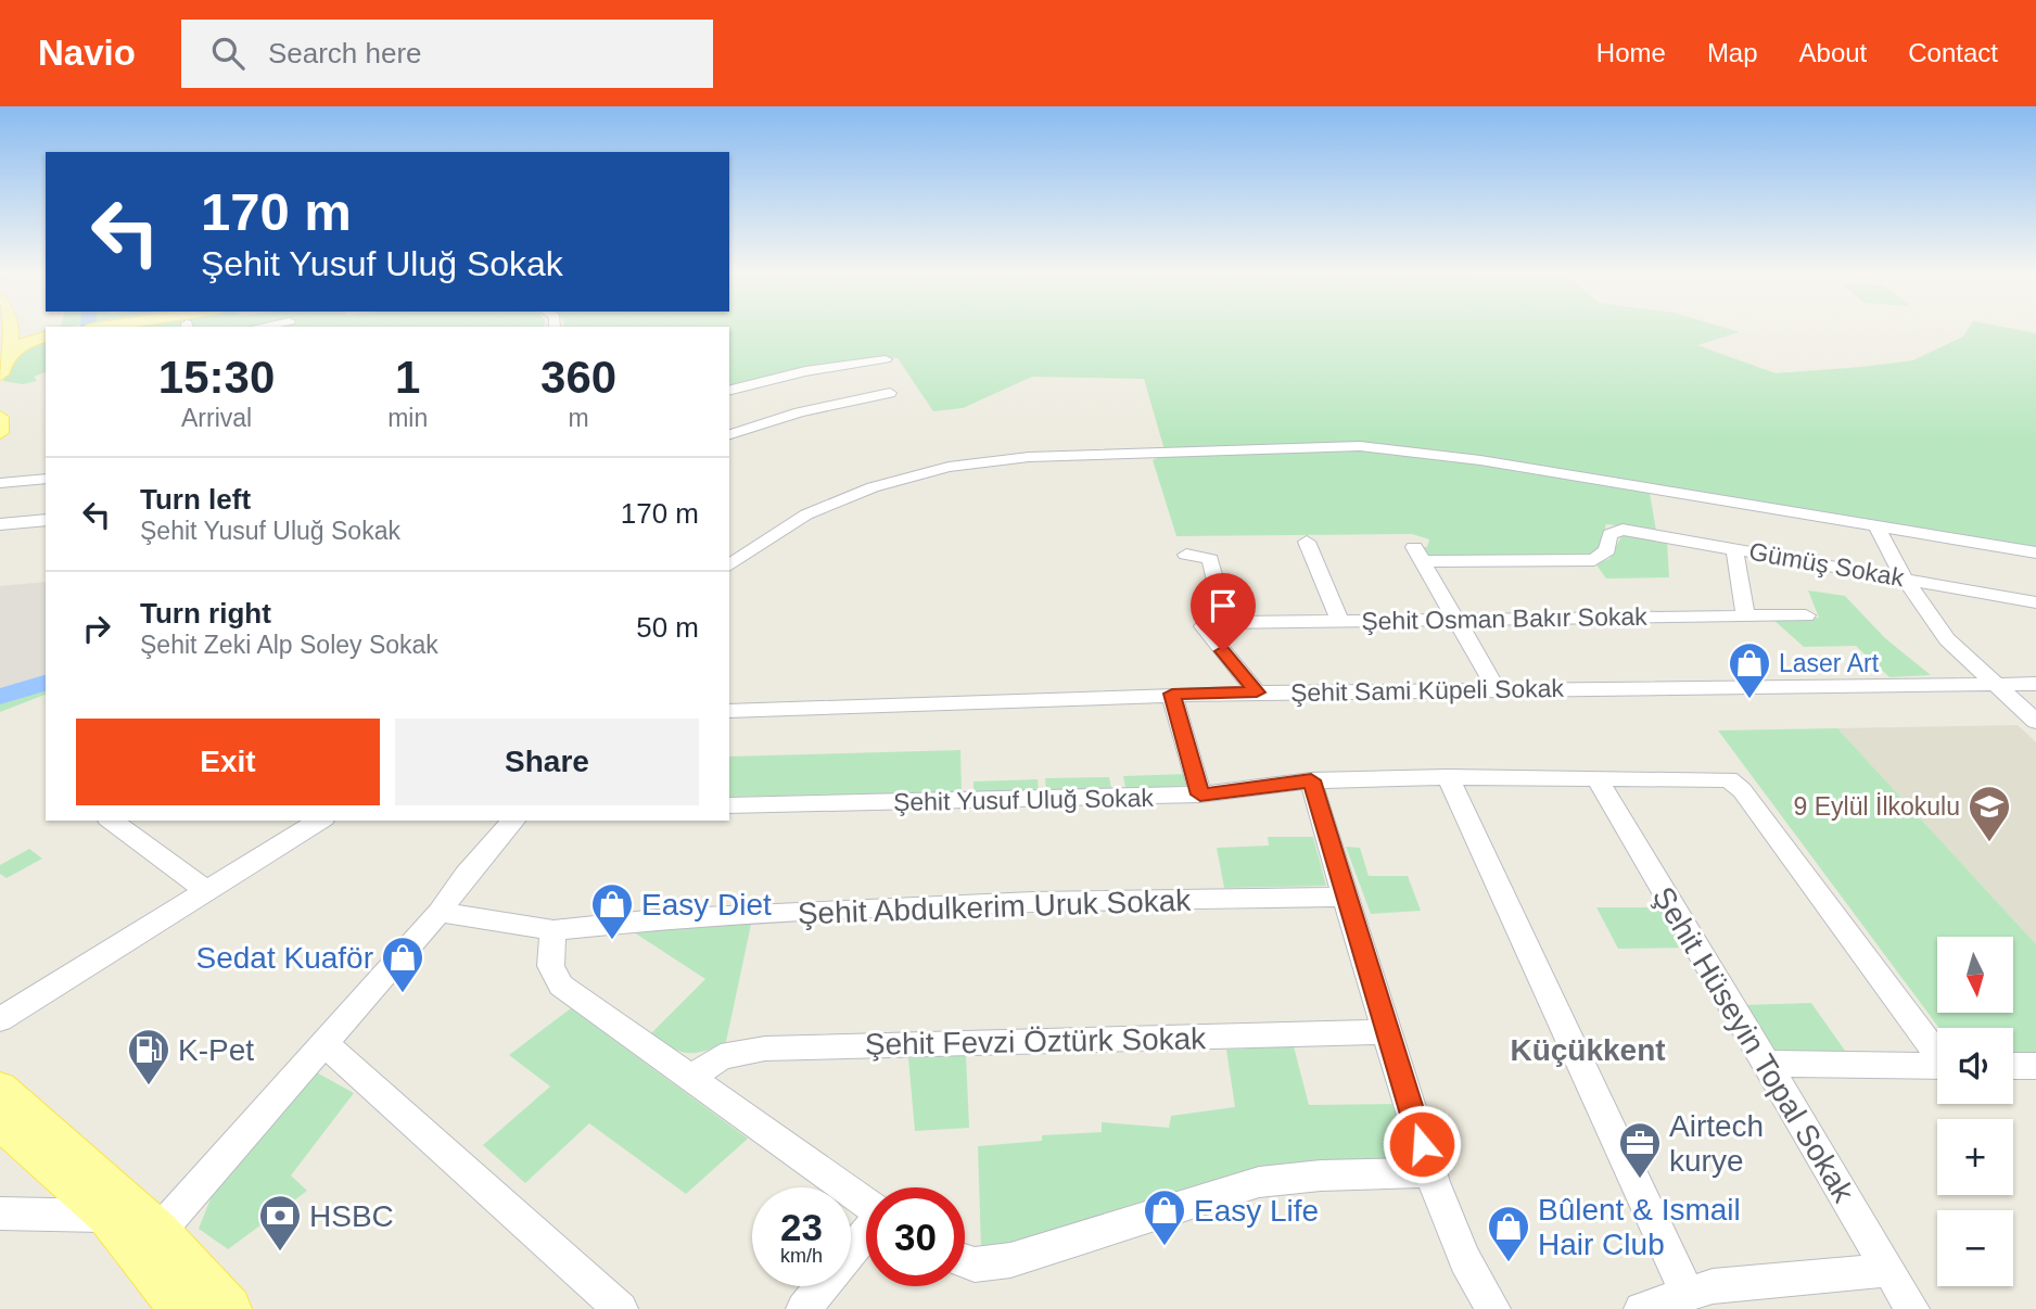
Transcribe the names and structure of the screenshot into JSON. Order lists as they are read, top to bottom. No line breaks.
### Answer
{"streets":{"street":["Gümüş Sokak","Şehit Osman Bakır Sokak","Şehit Sami Küpeli Sokak","Şehit Yusuf Uluğ Sokak","Şehit Abdulkerim Uruk Sokak","Şehit Fevzi Öztürk Sokak","Şehit Hüseyin Topal Sokak"]},"crossings":[["Gümüş Sokak","Şehit Osman Bakır Sokak"],["Şehit Osman Bakır Sokak","Şehit Sami Küpeli Sokak"],["Şehit Yusuf Uluğ Sokak","Şehit Hüseyin Topal Sokak"]],"districts":["Küçükkent"],"places":{"shop":["Laser Art","Easy Diet","Sedat Kuaför","Easy Life","Bûlent & Ismail Hair Club"],"school or university":["9 Eylül İlkokulu"],"fuel station":["K-Pet"],"office":["Airtech kurye"],"bank":["HSBC"]},"north":"bottom","page":{"header":"Navio","search":"Search here","nav":["Home","Map","About","Contact"],"turn":["170 m","Şehit Yusuf Uluğ Sokak"],"eta":["15:30","Arrival","1","min","360","m"],"list":[{"name":"Turn left","note":"Şehit Yusuf Uluğ Sokak","value":"170 m"},{"name":"Turn right","note":"Şehit Zeki Alp Soley Sokak","value":"50 m"}],"buttons":["Exit","Share"],"map_buttons":["+","−"],"speed":"23 km/h","limit":"30"}}
